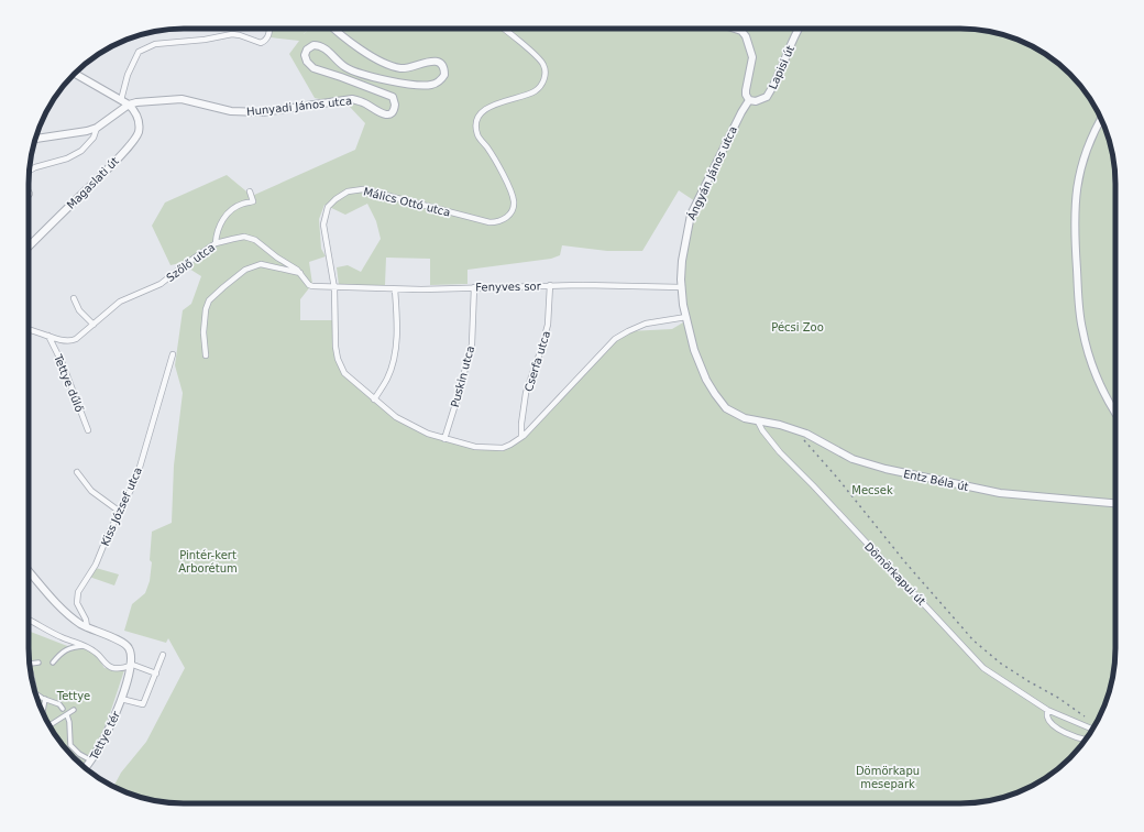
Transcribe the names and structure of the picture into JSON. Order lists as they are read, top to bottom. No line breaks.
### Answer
{"streets":{"street":["Lapisi út","Hunyadi János utca","Ángyán János utca","Magaslati út","Málics Ottó utca","Szőlő utca","Fenyves sor","Cserfa utca","Puskin utca","Tettye dűlő","Entz Béla út","Kiss József utca","Dömörkapui út","Tettye tér"]},"crossings":[["Lapisi út","Ángyán János utca"],["Hunyadi János utca","Magaslati út"],["Ángyán János utca","Málics Ottó utca"],["Ángyán János utca","Fenyves sor"],["Ángyán János utca","Entz Béla út"],["Ángyán János utca","Dömörkapui út"],["Málics Ottó utca","Fenyves sor"],["Málics Ottó utca","Cserfa utca"],["Málics Ottó utca","Puskin utca"],["Szőlő utca","Tettye dűlő"],["Fenyves sor","Cserfa utca"],["Fenyves sor","Puskin utca"],["Entz Béla út","Dömörkapui út"]],"parks":["Pécsi Zoo","Mecsek","Pintér-kert Arborétum","Tettye","Dömörkapu mesepark"]}
